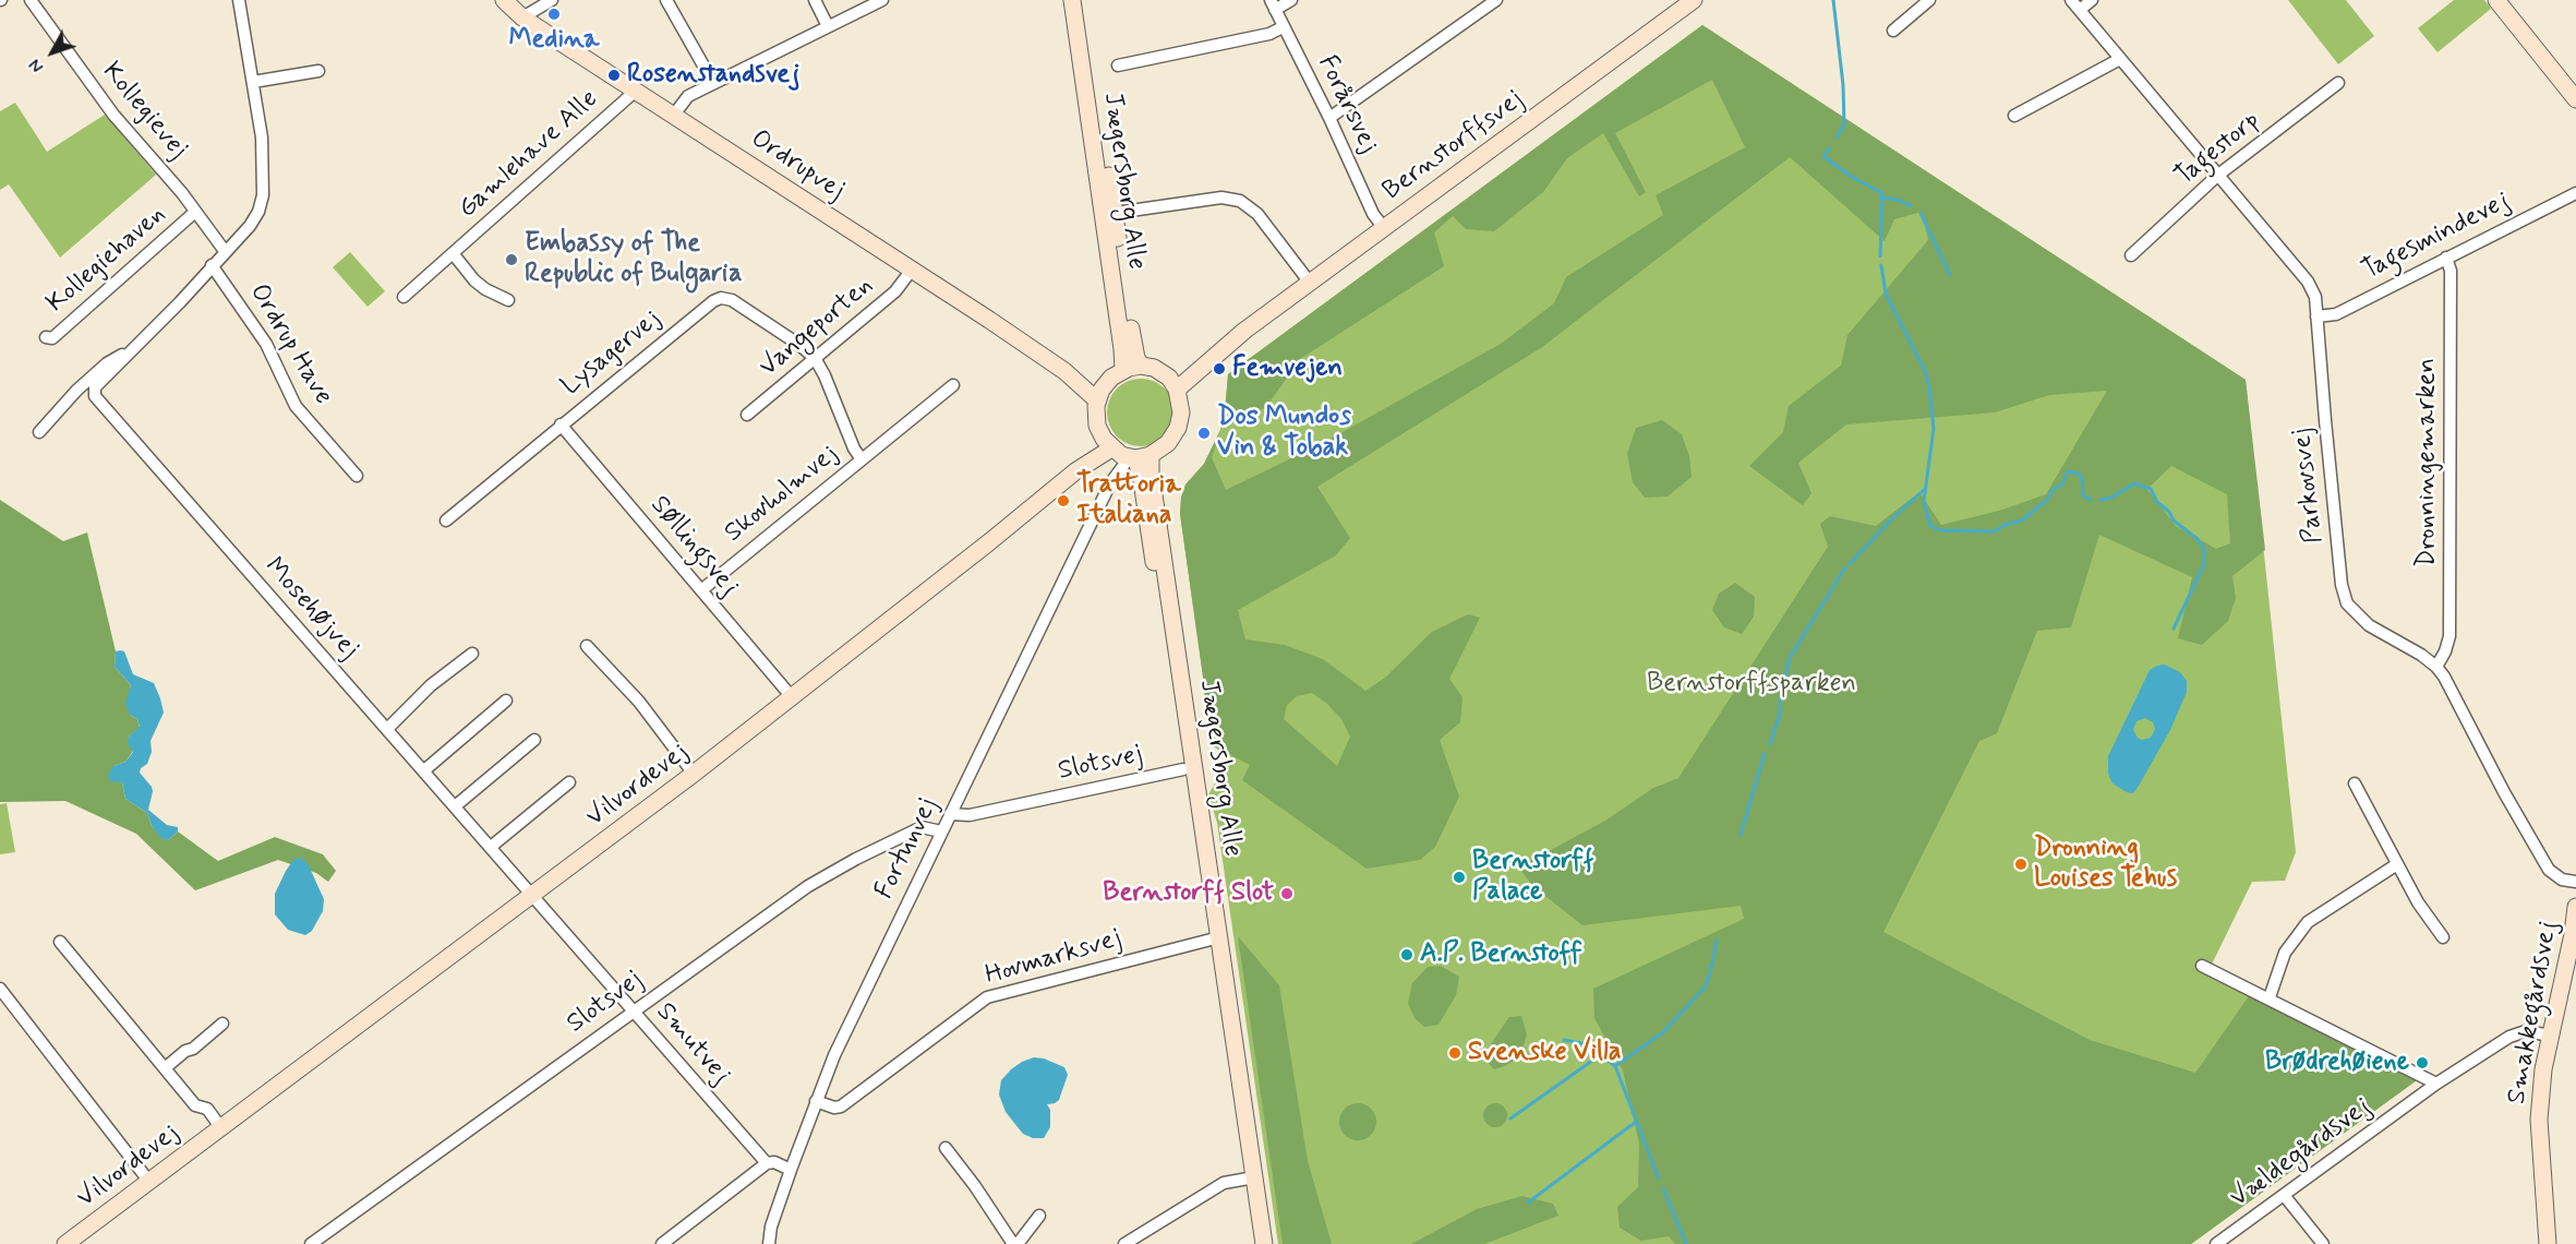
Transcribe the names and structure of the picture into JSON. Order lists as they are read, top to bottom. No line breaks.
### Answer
{"streets":{"street":["Forårsvej","Kollegievej","Bernstorffsvej","Tagestorp","Gamlehave Alle","Ordrupvej","Jægersborg Alle","Tagesmindevej","Kollegiehaven","Vangeporten","Ordrup Have","Lysagervej","Dronningemarken","Parkovsvej","Skovholmvej","Søllingsvej","Mosehøjvej","Slotsvej","Vilvordevej","Fortunvej","Hovmarksvej","Smakkegårdsvej","Smutvej","Vældegårdsvej"]},"crossings":[["Forårsvej","Bernstorffsvej"],["Kollegievej","Kollegiehaven"],["Kollegievej","Mosehøjvej"],["Bernstorffsvej","Ordrupvej"],["Bernstorffsvej","Jægersborg Alle"],["Bernstorffsvej","Vilvordevej"],["Bernstorffsvej","Fortunvej"],["Tagestorp","Parkovsvej"],["Gamlehave Alle","Ordrupvej"],["Ordrupvej","Jægersborg Alle"],["Ordrupvej","Vangeporten"],["Ordrupvej","Vilvordevej"],["Ordrupvej","Fortunvej"],["Jægersborg Alle","Slotsvej"],["Jægersborg Alle","Vilvordevej"],["Jægersborg Alle","Fortunvej"],["Jægersborg Alle","Hovmarksvej"],["Tagesmindevej","Dronningemarken"],["Tagesmindevej","Parkovsvej"],["Vangeporten","Lysagervej"],["Vangeporten","Skovholmvej"],["Ordrup Have","Mosehøjvej"],["Lysagervej","Skovholmvej"],["Lysagervej","Søllingsvej"],["Dronningemarken","Parkovsvej"],["Skovholmvej","Søllingsvej"],["Søllingsvej","Vilvordevej"],["Mosehøjvej","Vilvordevej"],["Mosehøjvej","Smutvej"],["Slotsvej","Fortunvej"],["Slotsvej","Smutvej"],["Vilvordevej","Fortunvej"],["Vilvordevej","Smutvej"],["Fortunvej","Hovmarksvej"],["Smakkegårdsvej","Vældegårdsvej"]],"parks":["Bernstorffsparken"],"places":["Medina","Rosenstandsvej","Embassy of The Republic of Bulgaria","Femvejen","Dos Mundos Vin & Tobak","Trattoria Italiana","Dronning Louises Tehus","Bernstorff Palace","Bernstorff Slot","A.P. Bernstoff","Svenske Villa","Brødrehøiene"],"north":"bottom left"}
